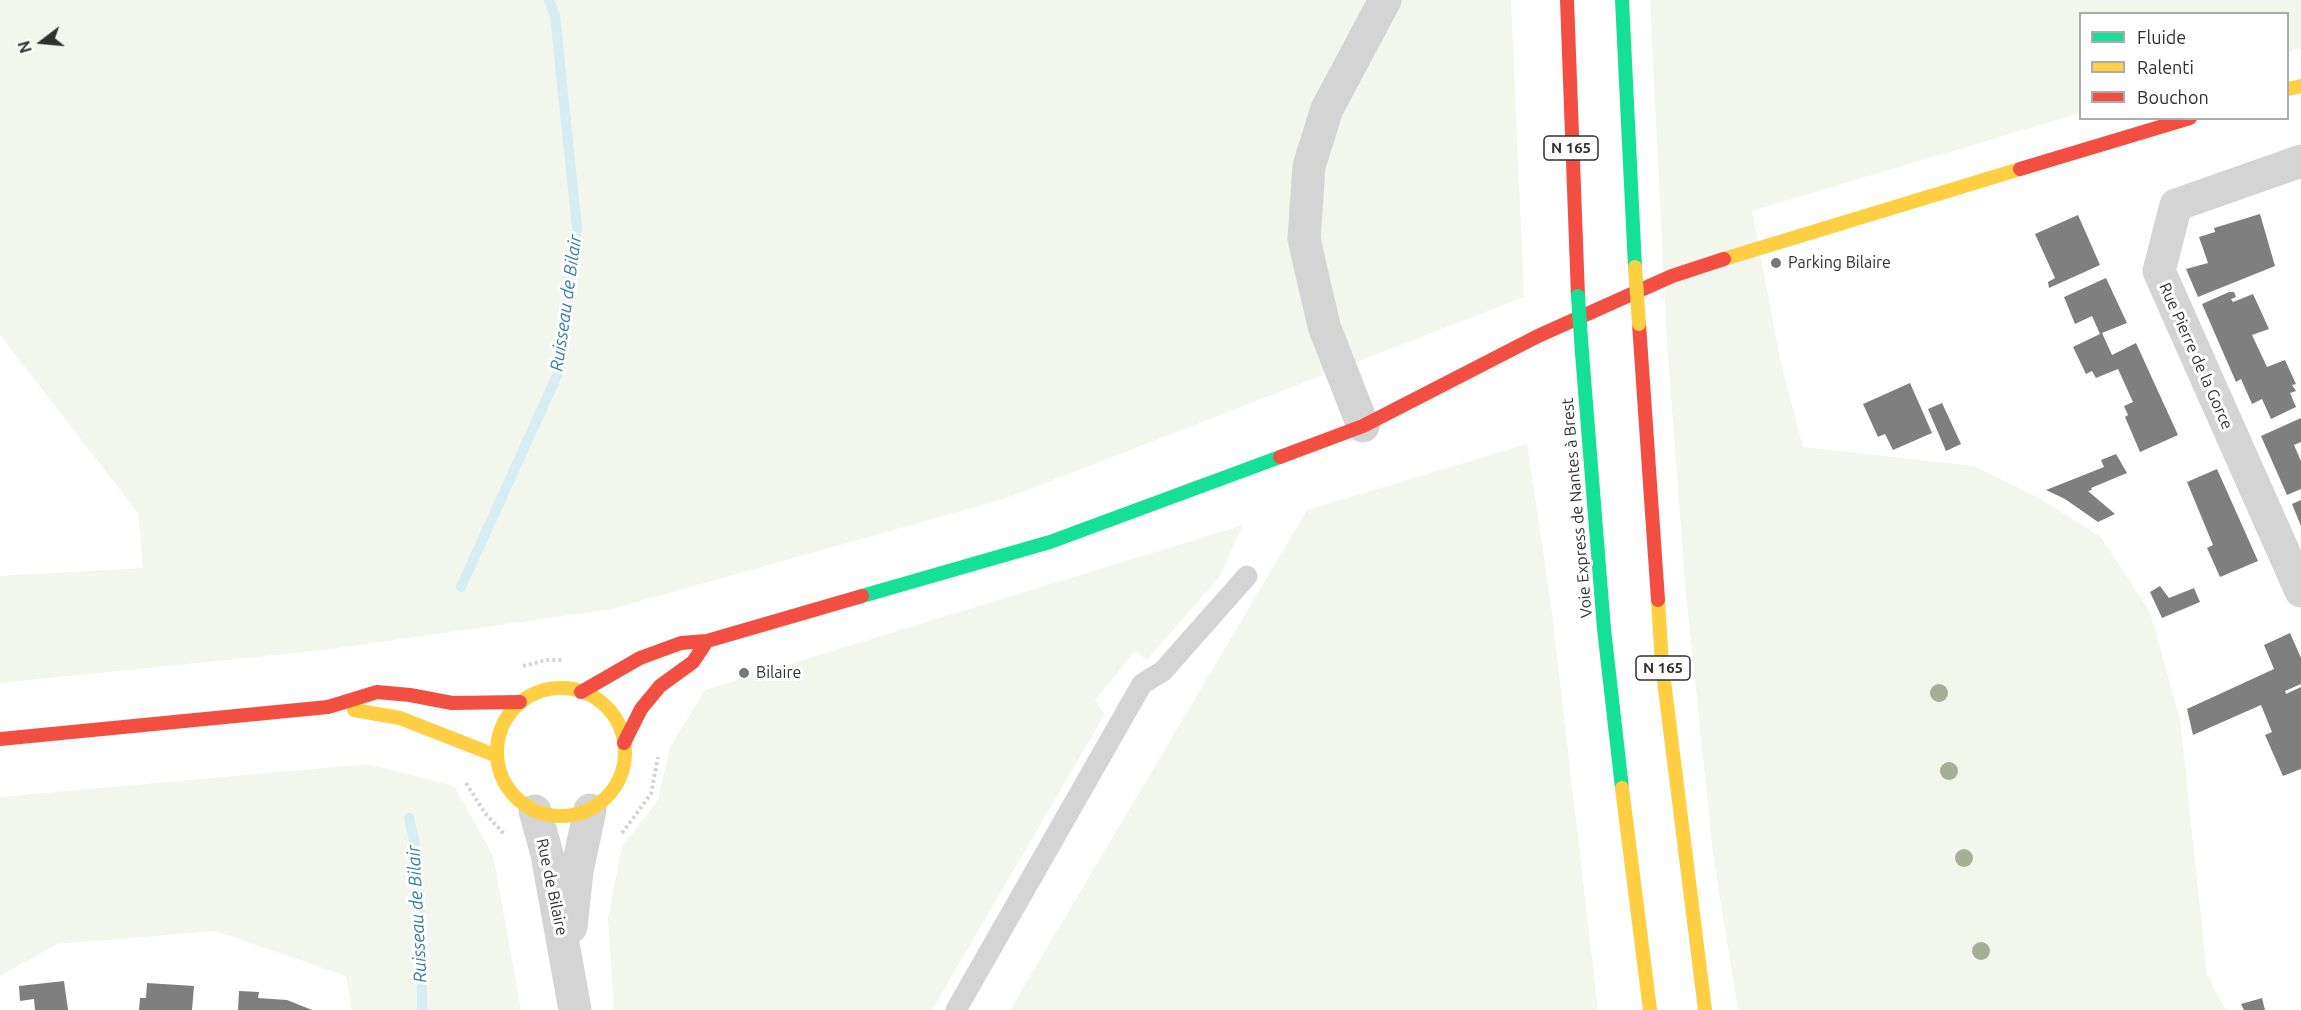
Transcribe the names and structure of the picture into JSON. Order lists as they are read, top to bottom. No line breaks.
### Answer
{"streets":{"main road":["N 165","Voie Express de Nantes à Brest"],"street":["Rue Pierre de la Gorce","Rue de Bilaire"]},"water":["Ruisseau de Bilair"],"places":["Parking Bilaire","Bilaire"],"legend":["Fluide","Ralenti","Bouchon"],"north":"left"}
